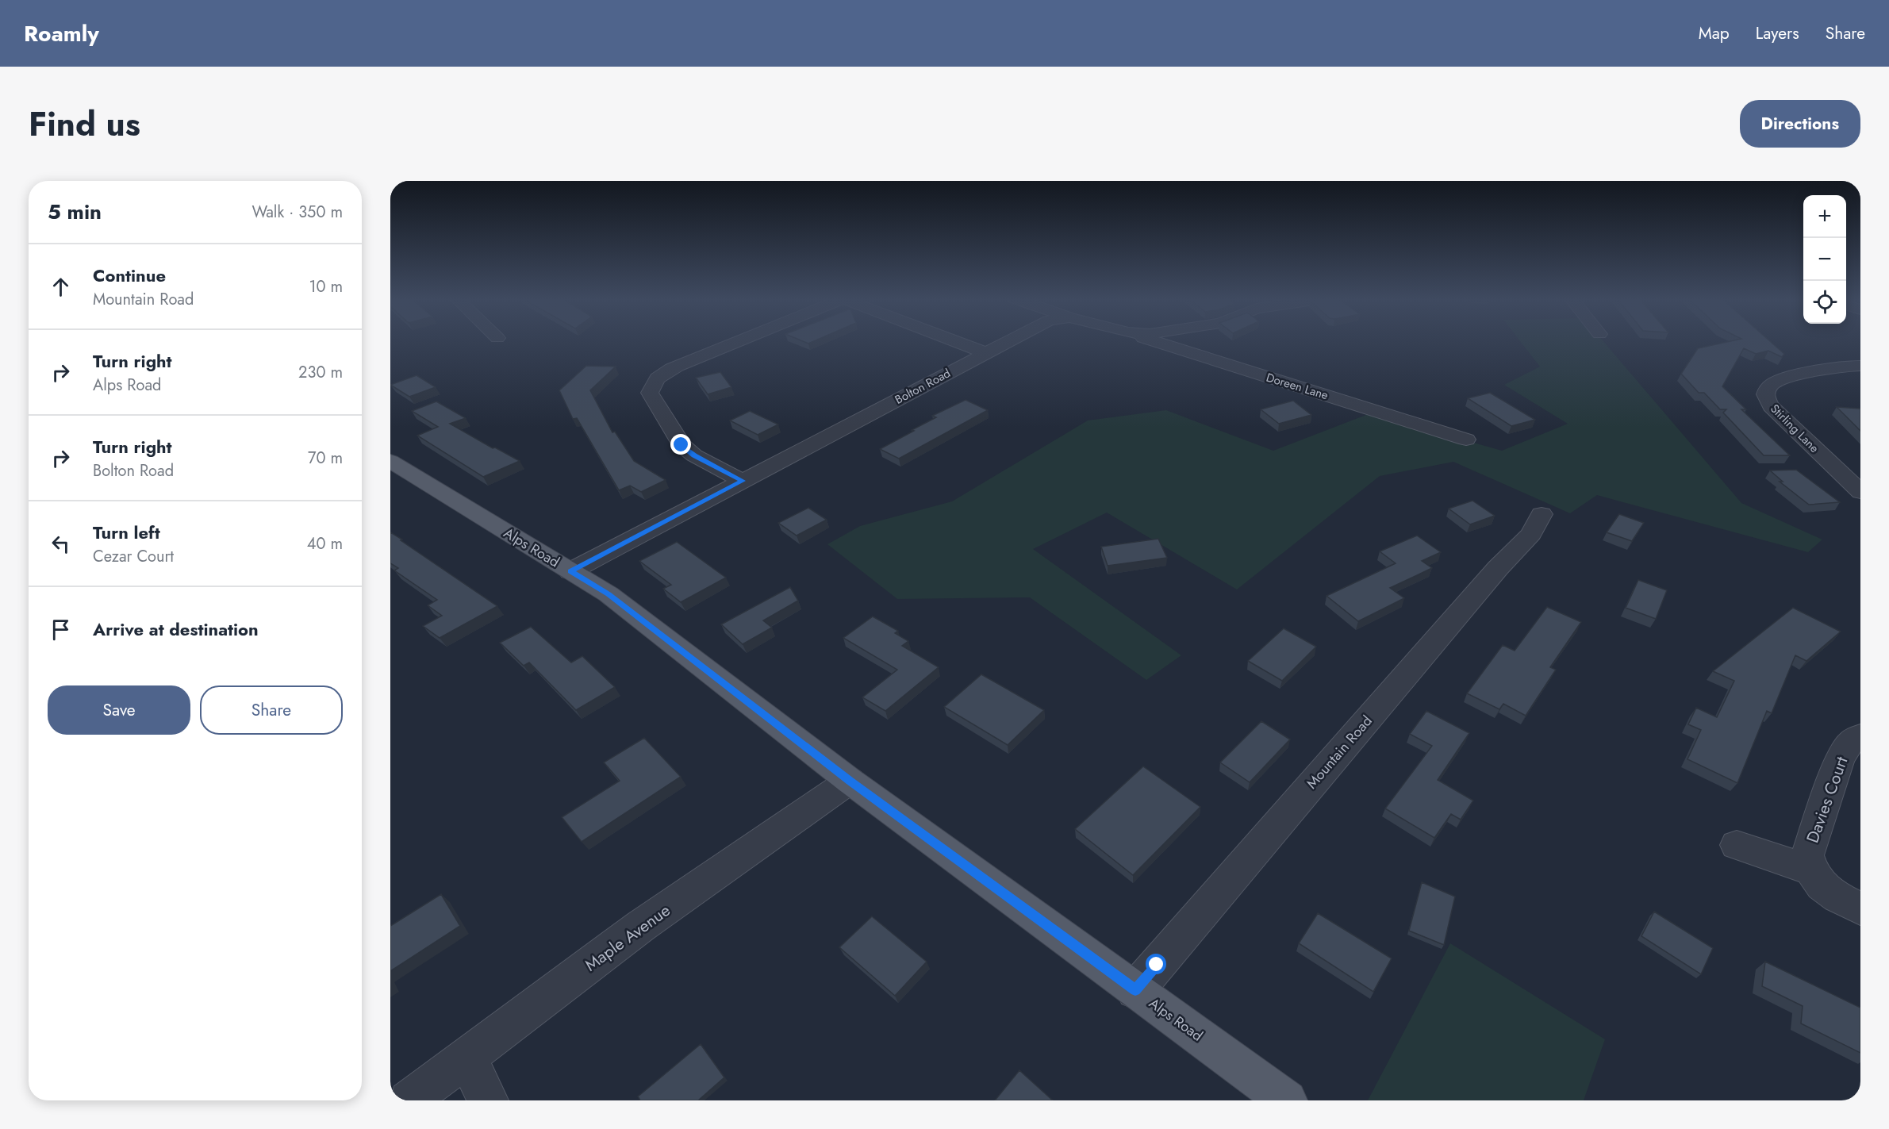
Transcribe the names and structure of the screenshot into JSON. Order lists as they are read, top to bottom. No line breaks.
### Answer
{"streets":{"main road":["Alps Road"],"street":["Bolton Road","Doreen Lane","Stirling Lane","Mountain Road","Davies Court","Maple Avenue"]},"crossings":[["Bolton Road","Alps Road"],["Alps Road","Mountain Road"],["Alps Road","Maple Avenue"]],"page":{"header":"Roamly","nav":["Map","Layers","Share"],"title":"Find us","buttons":["Directions",["Save","Share"]],"heading":["5 min","Walk · 350 m"],"map_buttons":["+","−"],"list":[["Continue","Mountain Road","10 m"],["Turn right","Alps Road","230 m"],["Turn right","Bolton Road","70 m"],["Turn left","Cezar Court","40 m"],"Arrive at destination"]}}
